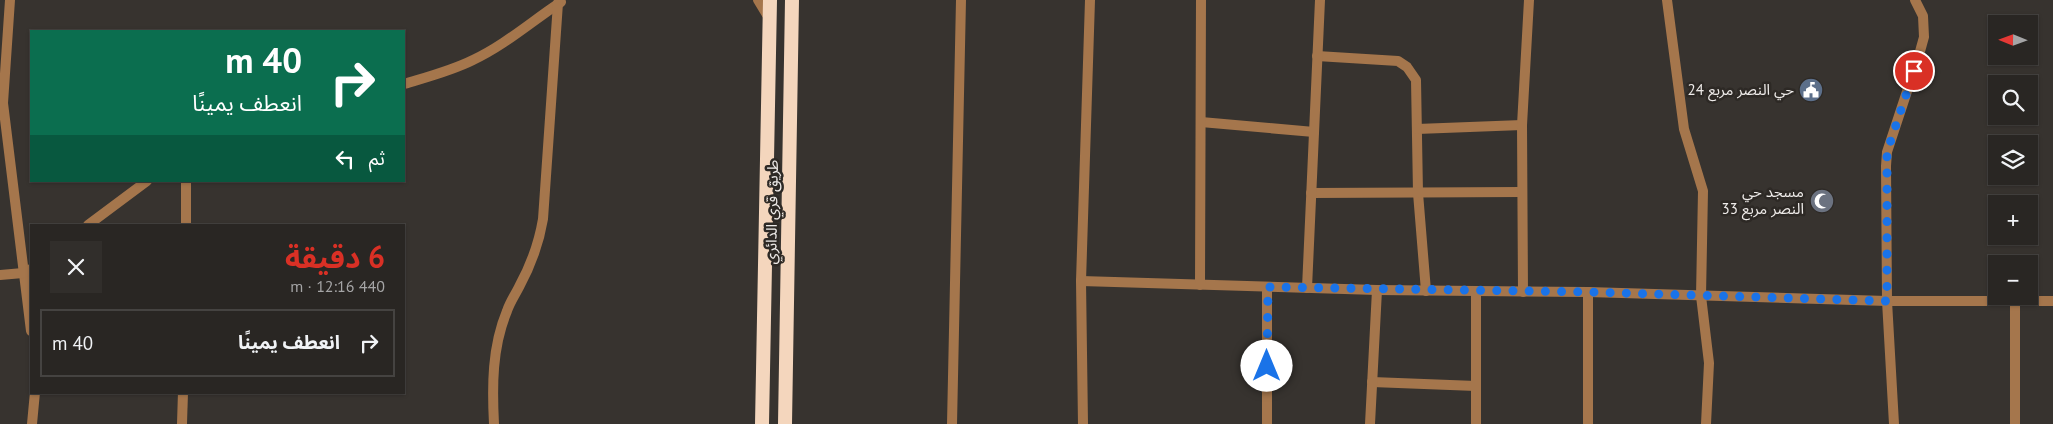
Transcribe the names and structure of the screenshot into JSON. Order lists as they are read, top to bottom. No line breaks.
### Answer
{"streets":{"highway":["طريق قري الدائري"]},"places":{"public building":["حي النصر مربع 24"],"mosque":["مسجد حي النصر مربع 33"]},"north":"left","page":{"map_buttons":["+","−"],"turn":["40 m","انعطف يمينًا"],"then":"ثم","heading":["6 دقيقة","440 m · 12:16"],"list":[{"name":"انعطف يمينًا","value":"40 m"}]}}
